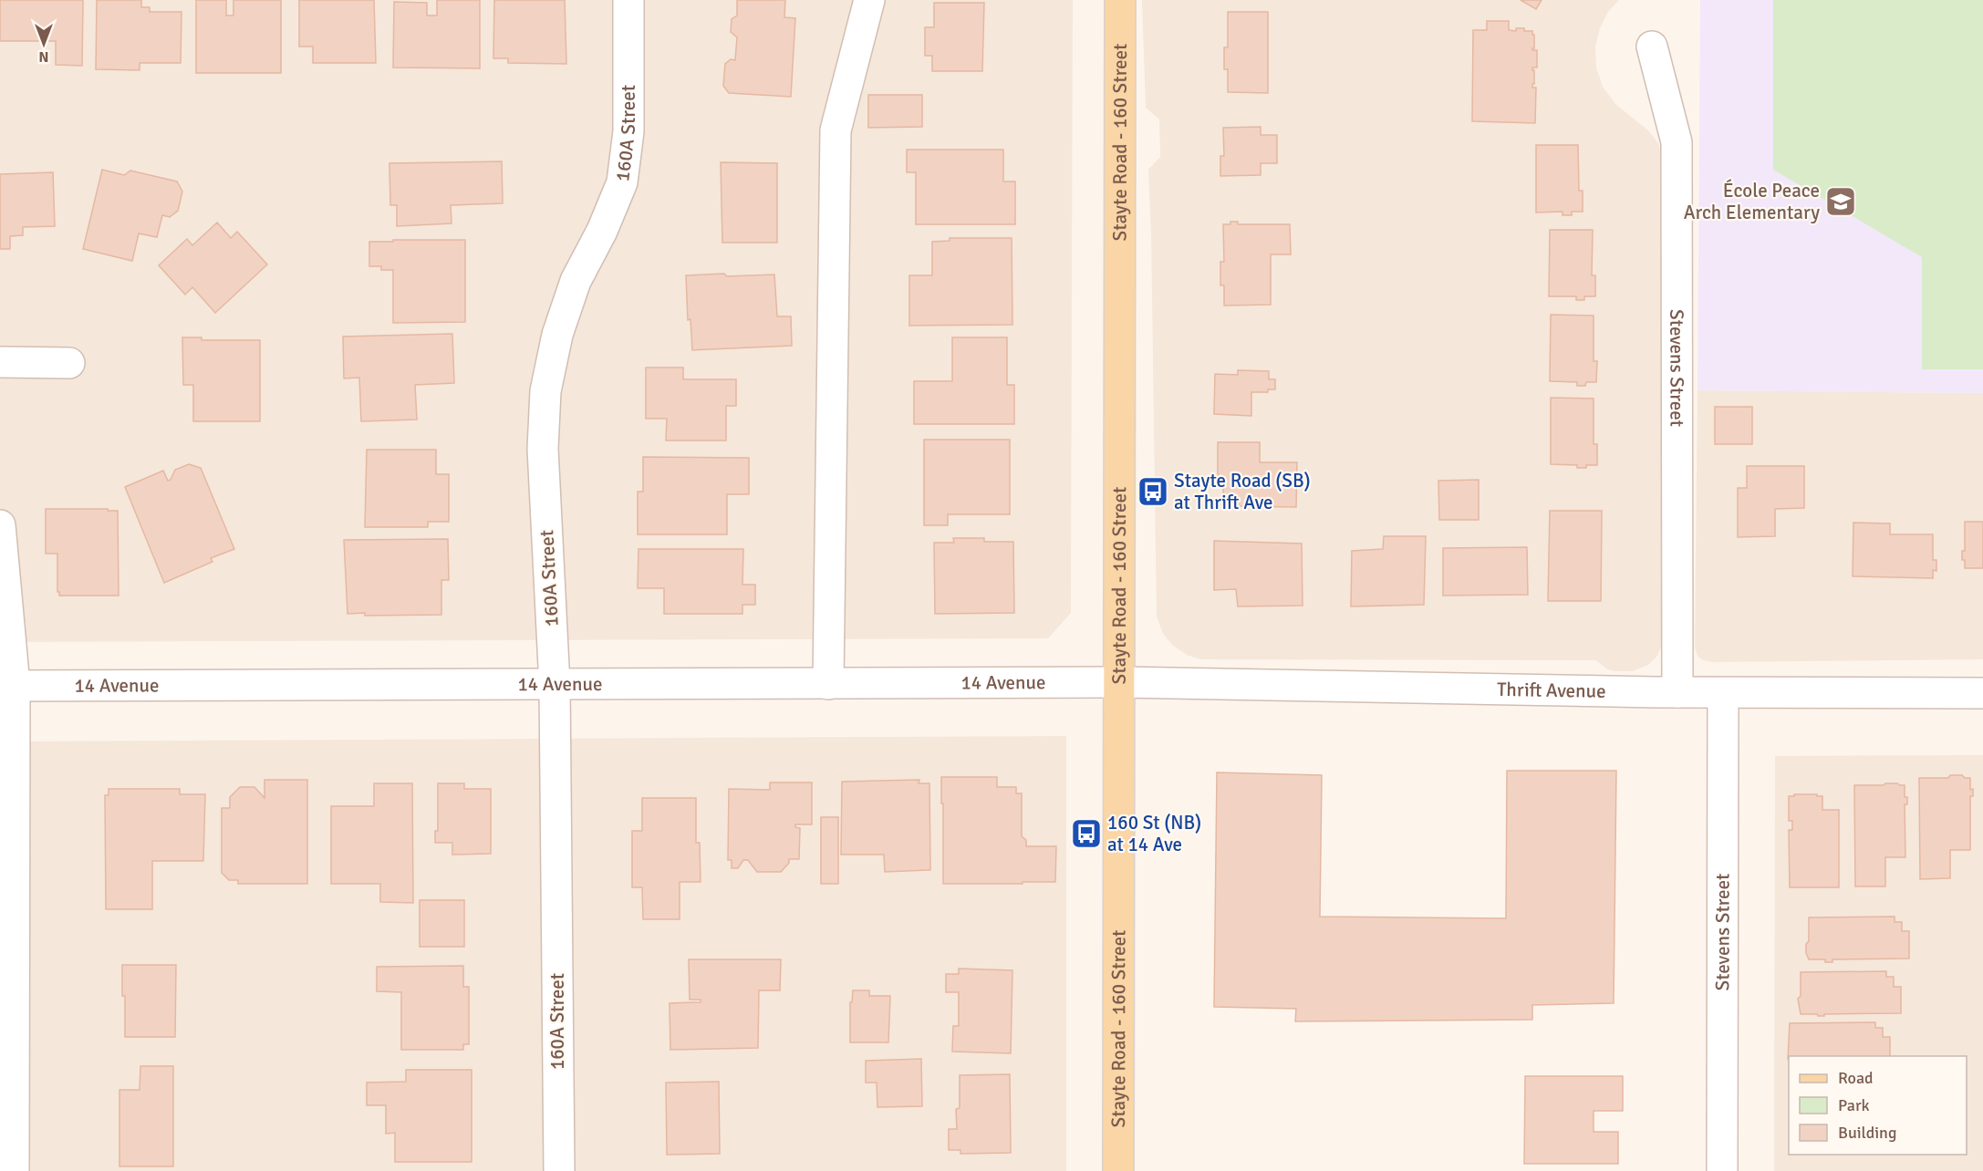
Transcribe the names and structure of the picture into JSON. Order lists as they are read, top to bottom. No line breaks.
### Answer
{"streets":{"main road":["Stayte Road - 160 Street"],"street":["160A Street","Stevens Street","14 Avenue","Thrift Avenue"]},"crossings":[["160A Street","14 Avenue"],["Stayte Road - 160 Street","14 Avenue"],["Stayte Road - 160 Street","Thrift Avenue"],["Stevens Street","Thrift Avenue"],["14 Avenue","Thrift Avenue"]],"places":{"school or university":["École Peace Arch Elementary"],"bus stop":["Stayte Road (SB) at Thrift Ave","160 St (NB) at 14 Ave"]},"legend":["Road","Park","Building"],"north":"bottom"}
